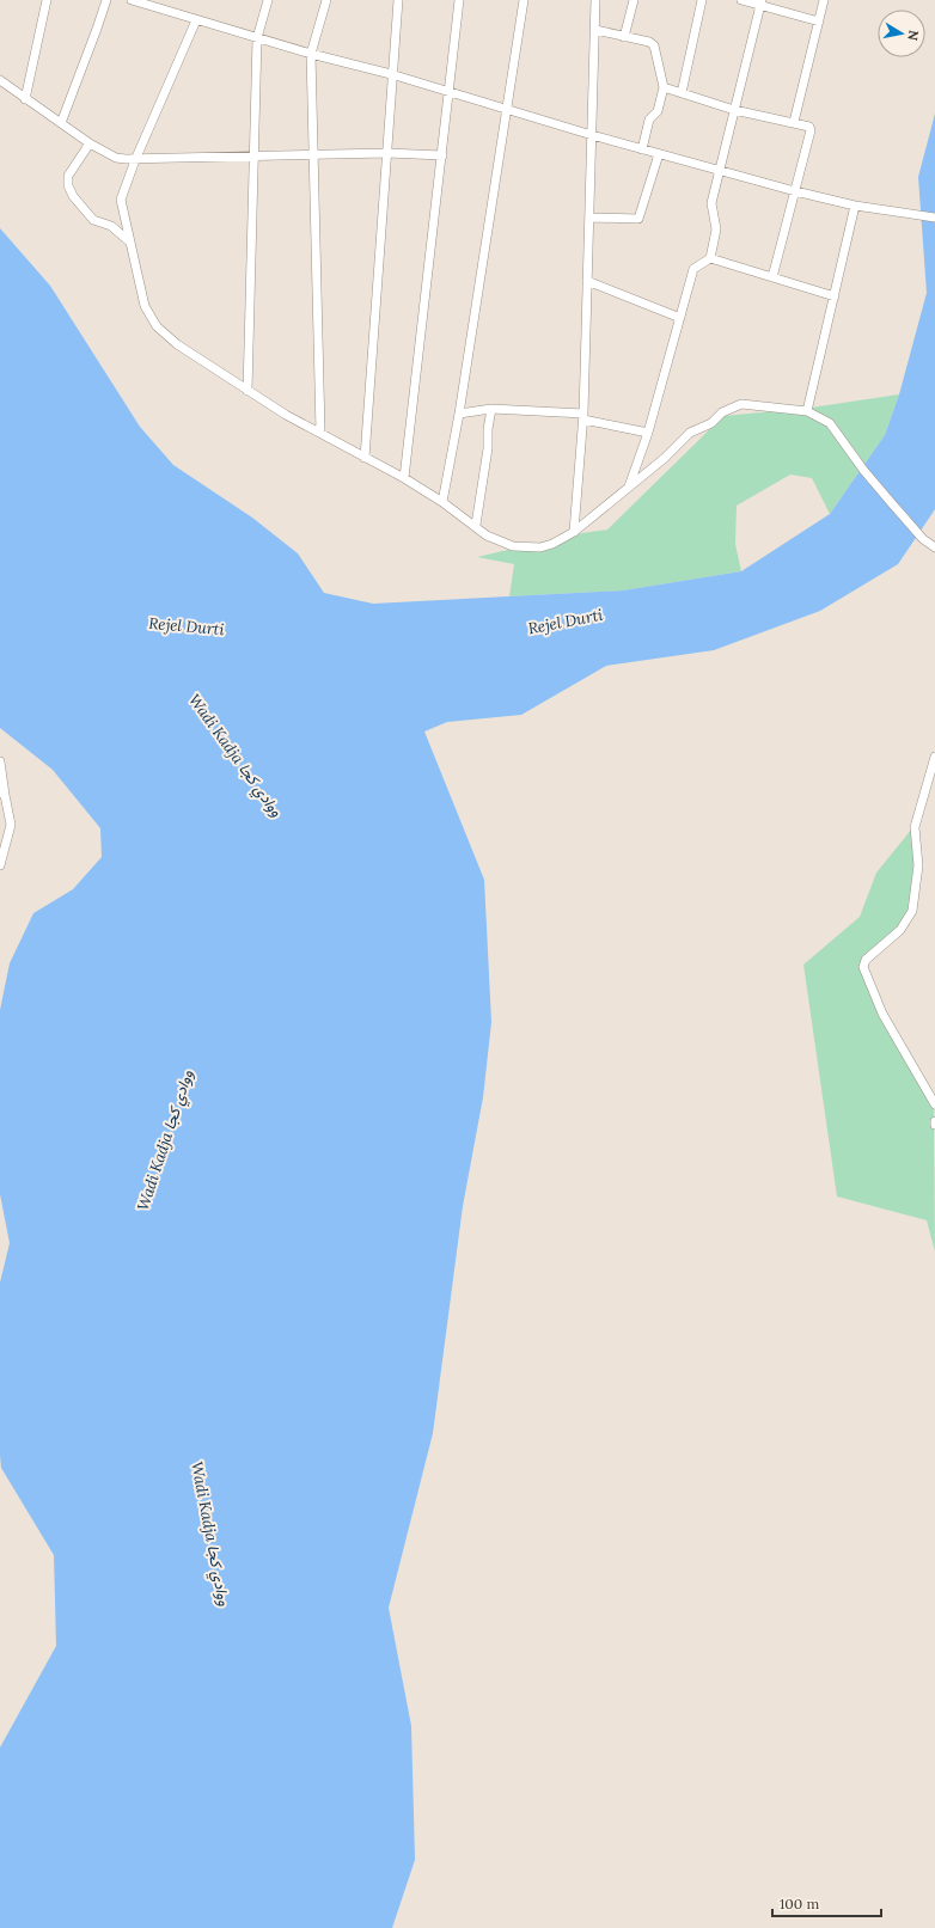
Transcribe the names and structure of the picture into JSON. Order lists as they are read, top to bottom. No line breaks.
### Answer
{"water":["Rejel Durti","Wadi Kadja ووادي كجا"],"scale_bar":"100 m","north":"right"}
